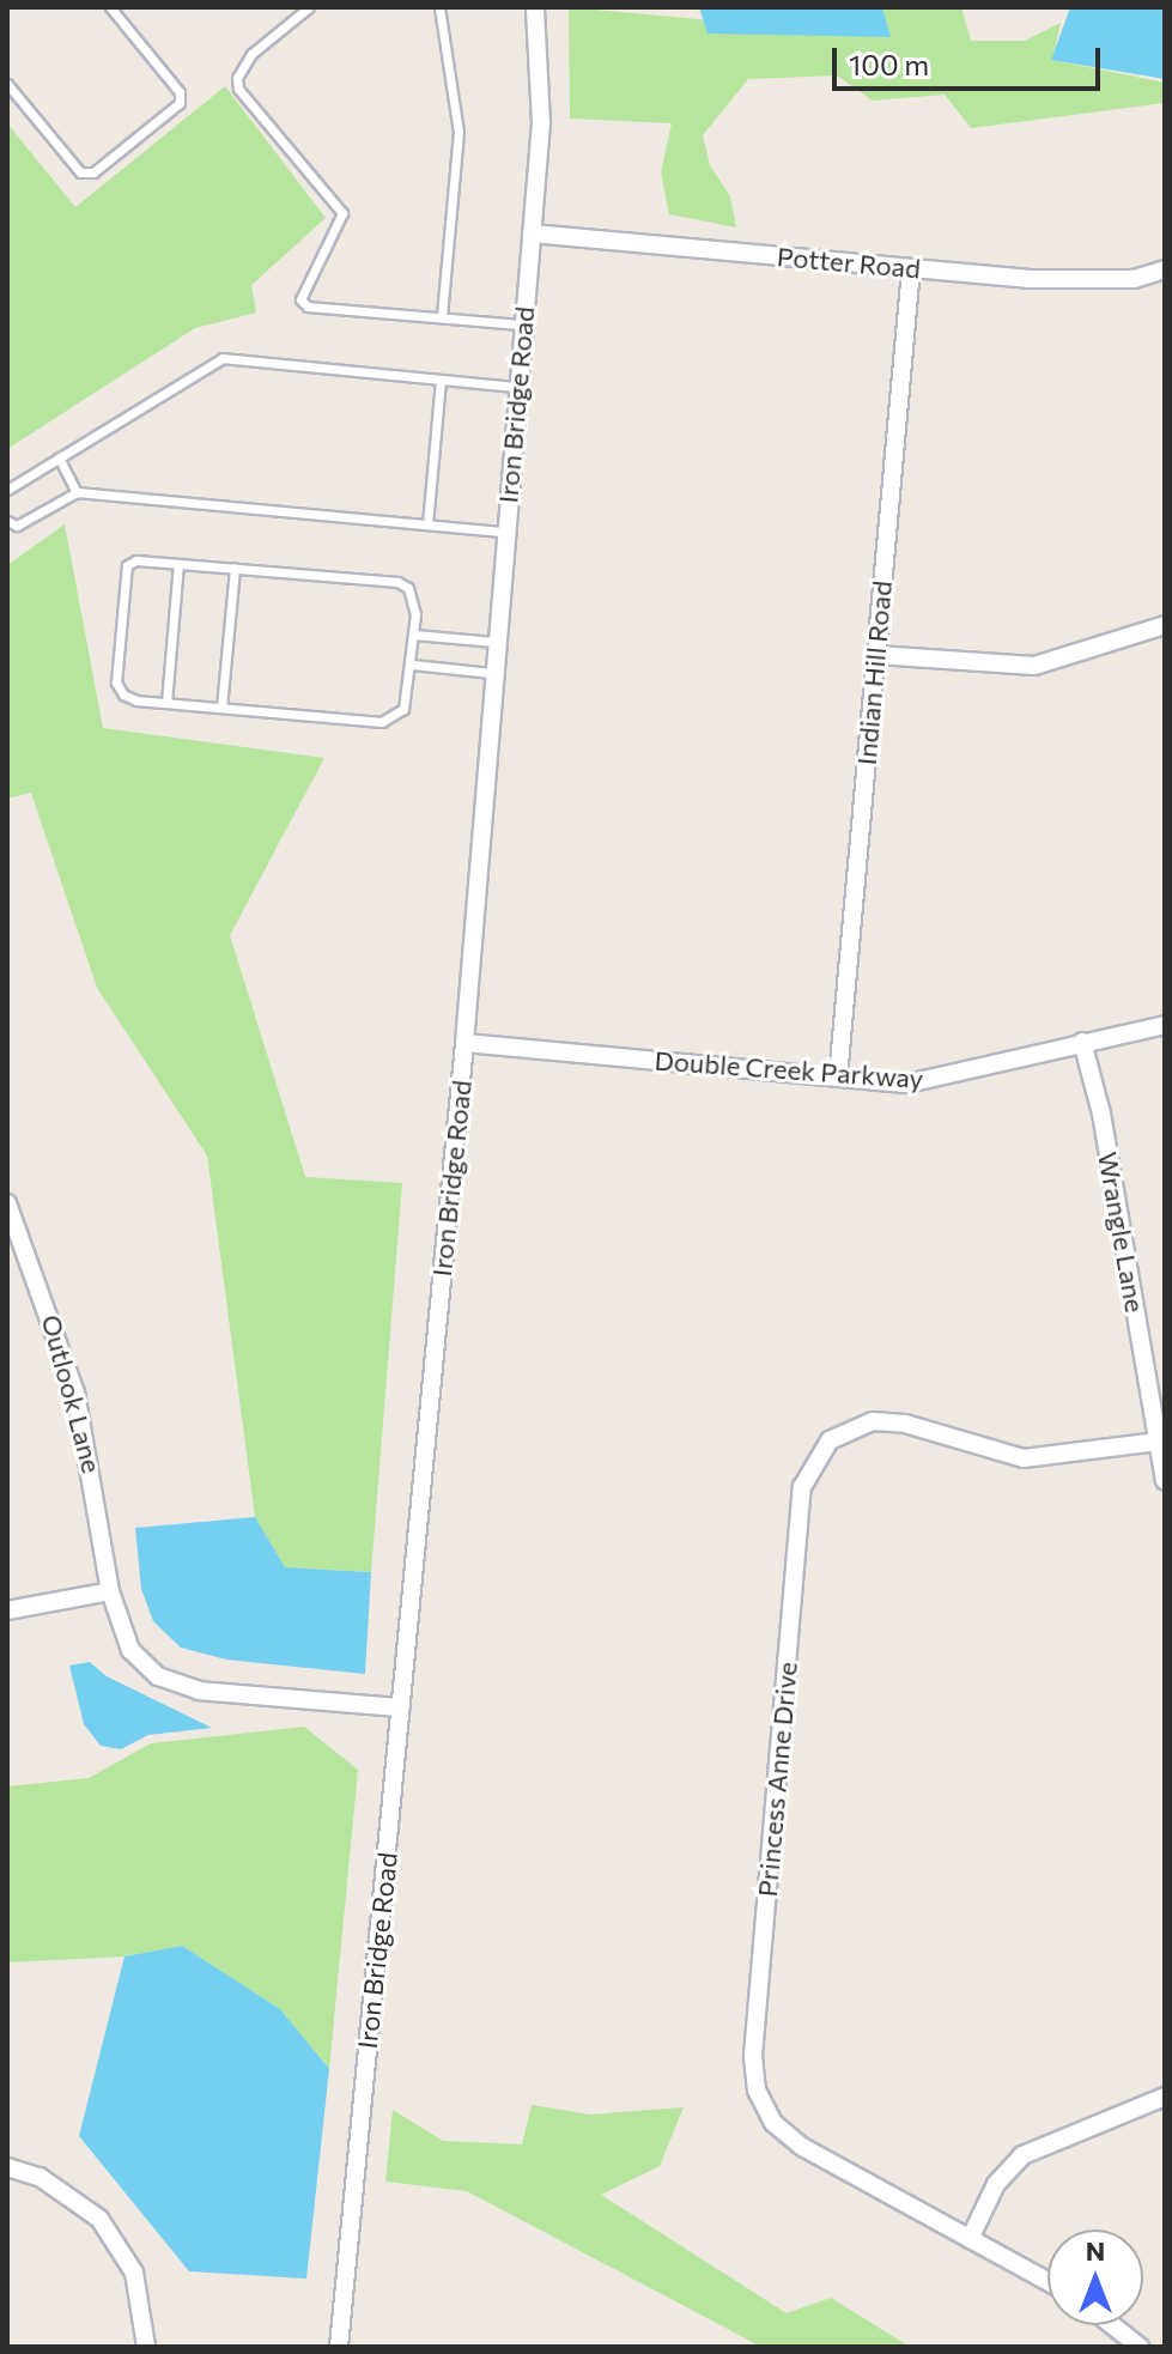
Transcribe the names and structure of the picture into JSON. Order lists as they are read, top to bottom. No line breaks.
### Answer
{"streets":{"street":["Potter Road","Iron Bridge Road","Indian Hill Road","Double Creek Parkway","Wrangle Lane","Outlook Lane","Princess Anne Drive"]},"crossings":[["Potter Road","Iron Bridge Road"],["Potter Road","Indian Hill Road"],["Iron Bridge Road","Double Creek Parkway"],["Iron Bridge Road","Outlook Lane"],["Indian Hill Road","Double Creek Parkway"],["Double Creek Parkway","Wrangle Lane"],["Wrangle Lane","Princess Anne Drive"]],"scale_bar":"100 m","north":"top"}
